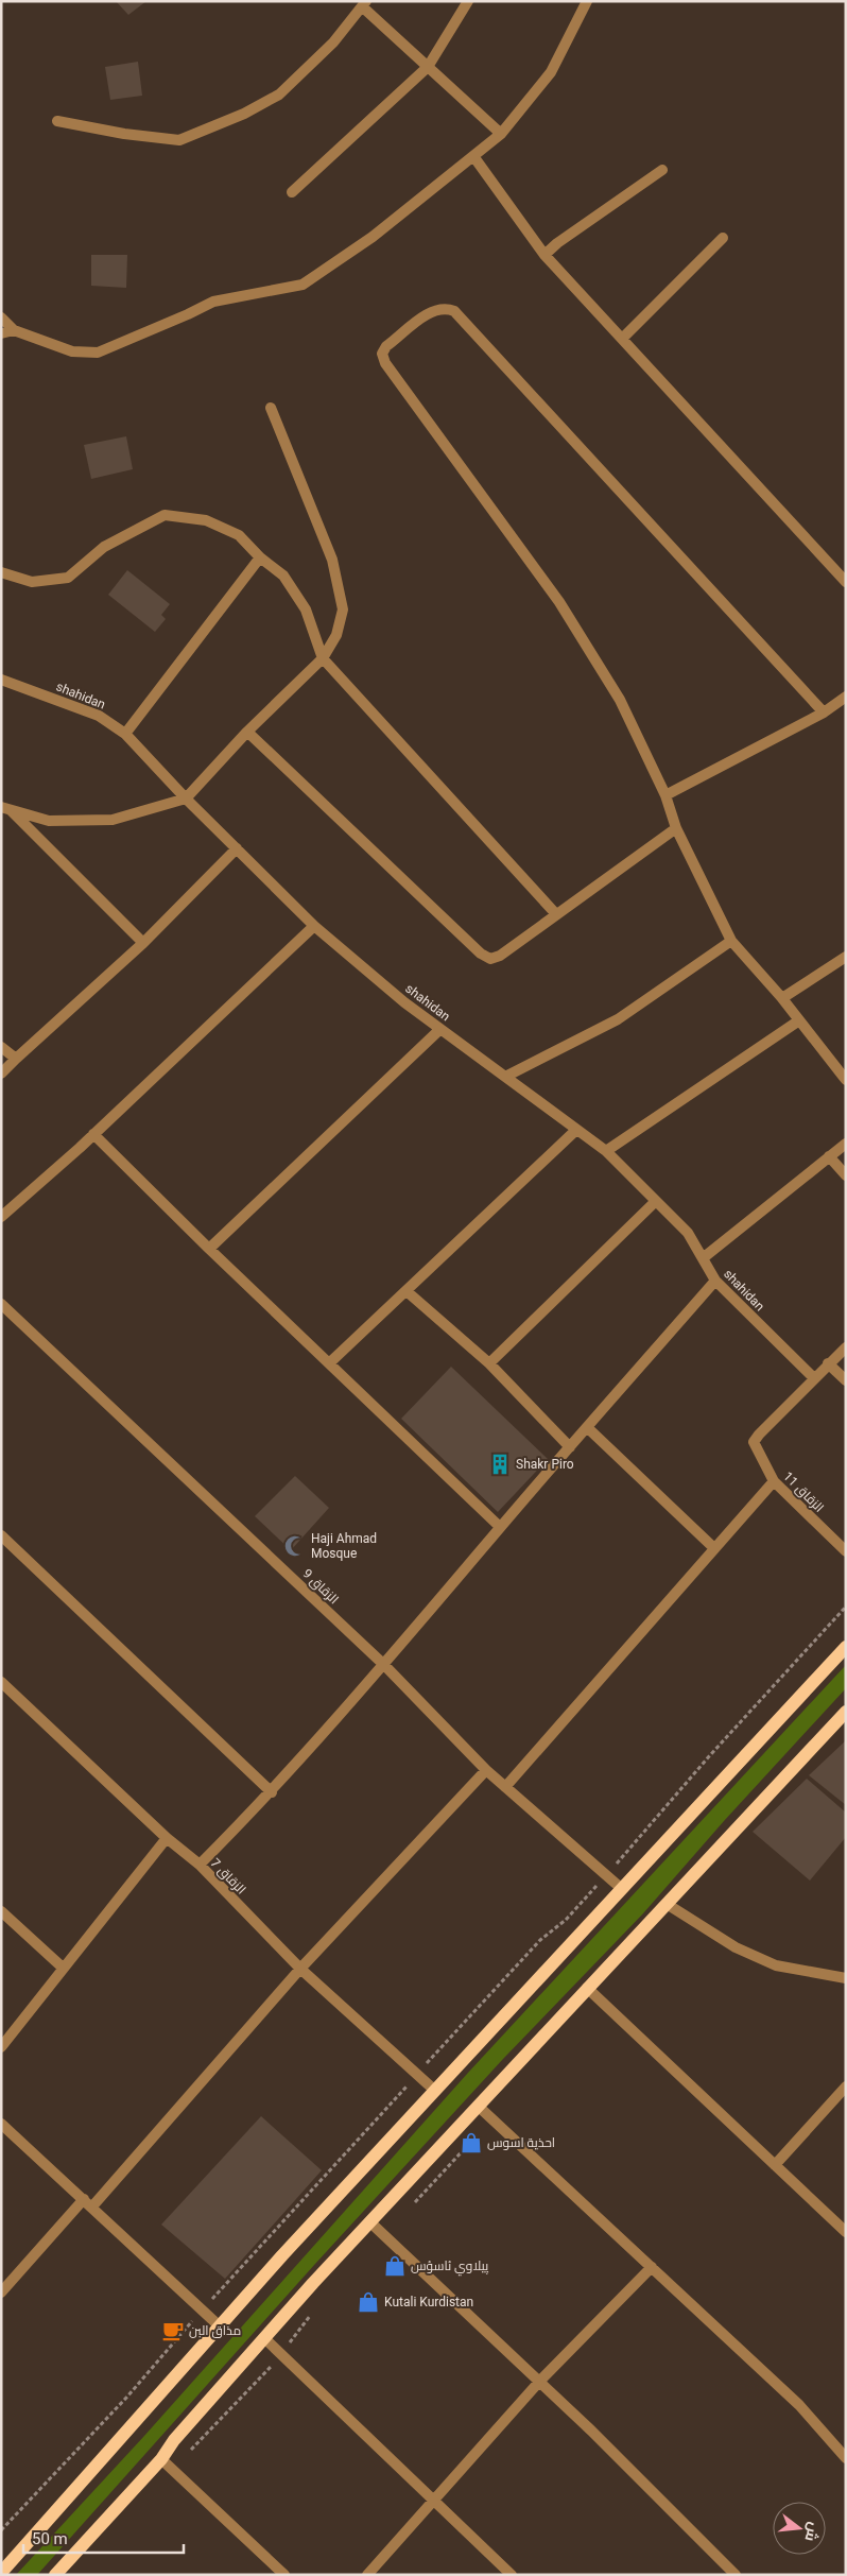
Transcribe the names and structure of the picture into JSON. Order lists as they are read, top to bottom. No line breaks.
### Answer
{"streets":{"street":["shahidan","الزقاق 11","الزقاق 9","الزقاق 7"]},"crossings":[["shahidan","الزقاق 11"]],"places":{"building":["Shakr Piro"],"mosque":["Haji Ahmad Mosque"],"shop":["احذية اسوس","پيلاوي ئاسؤس","Kutali Kurdistan"],"cafe":["مذاق البن"]},"scale_bar":"50 m","north":"right"}
